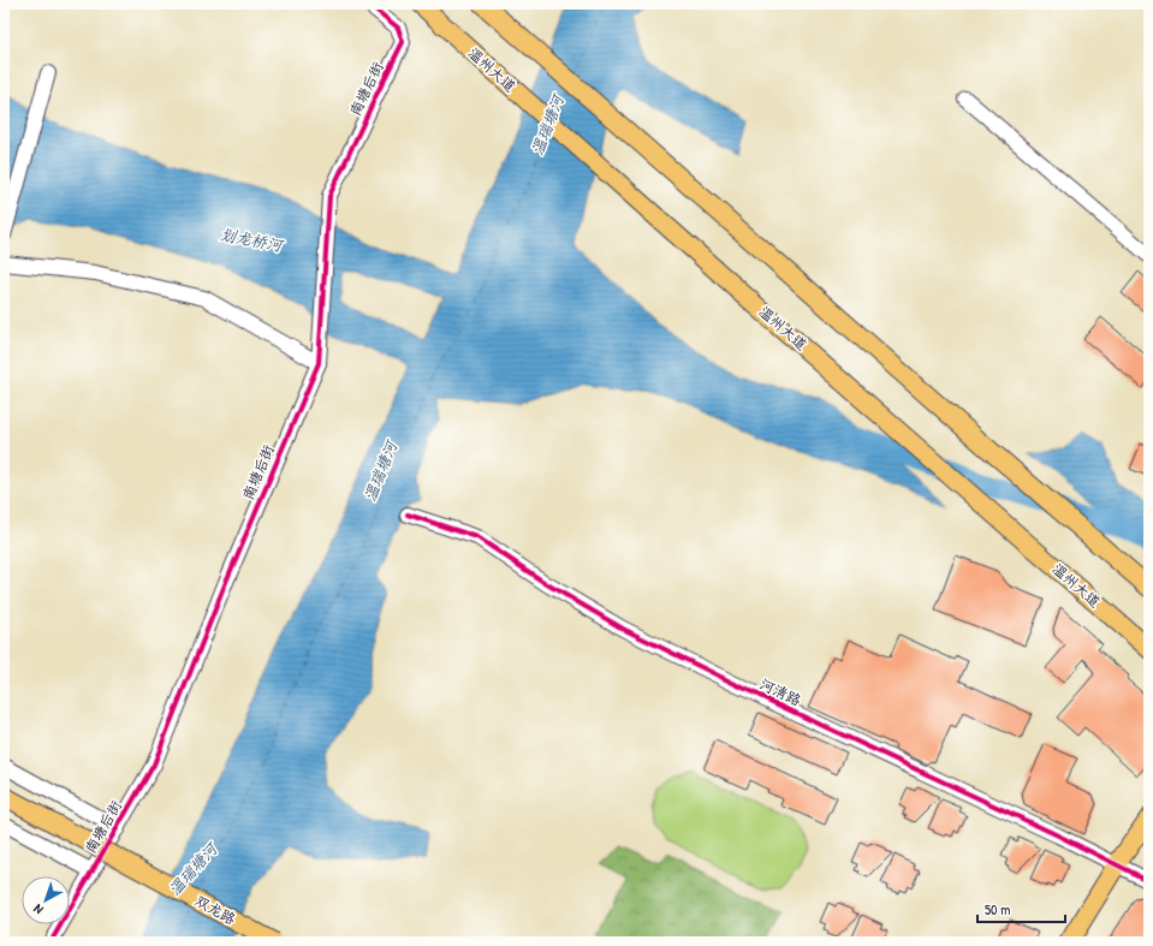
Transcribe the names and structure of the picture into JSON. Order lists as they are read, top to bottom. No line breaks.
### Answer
{"streets":{"main road":["温州大道","双龙路"],"street":["南塘后街","河清路"]},"water":["温瑞塘河","划龙桥河"],"scale_bar":"50 m","north":"bottom left"}
